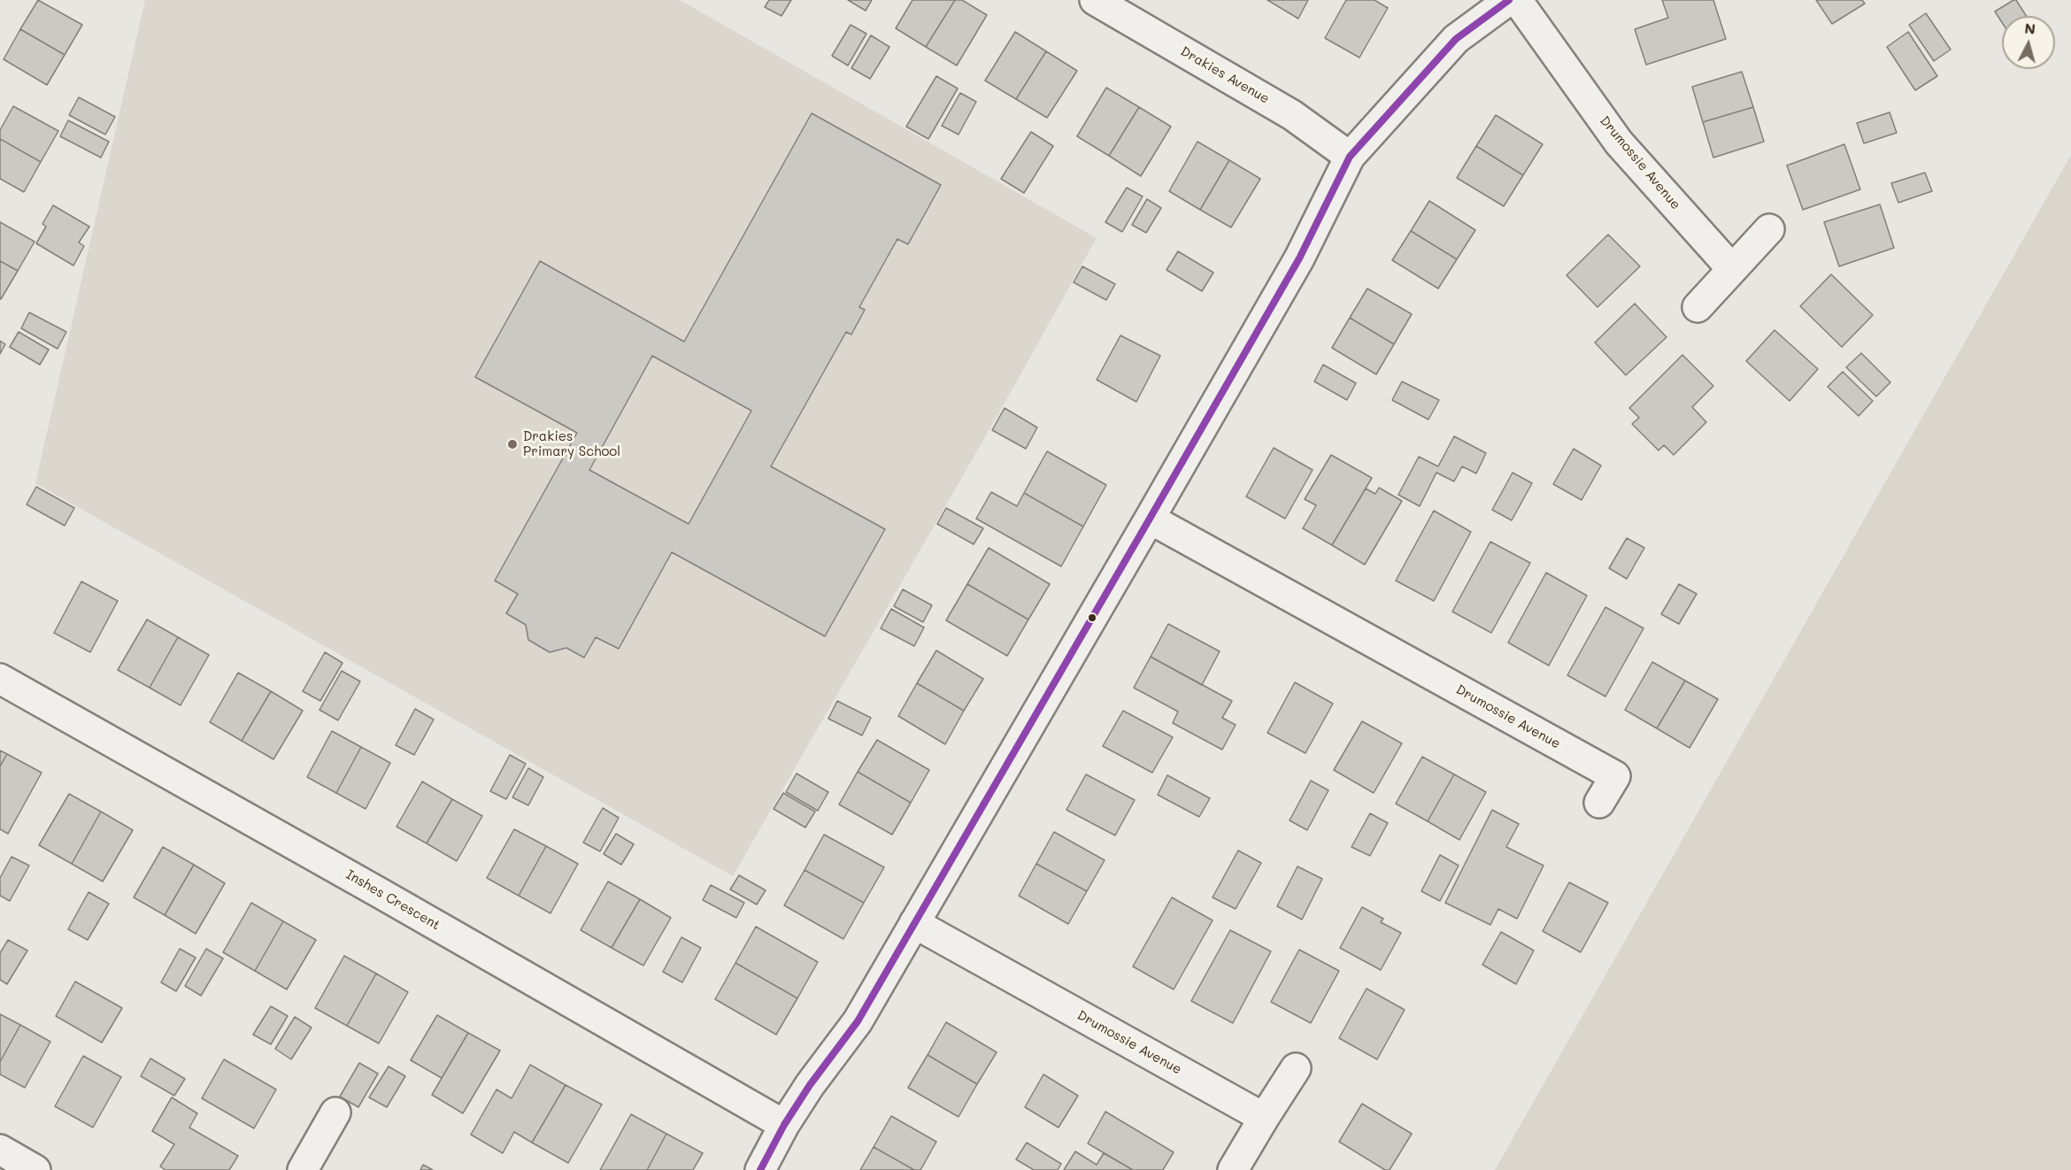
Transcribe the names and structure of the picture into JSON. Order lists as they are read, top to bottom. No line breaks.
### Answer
{"streets":{"street":["Drakies Avenue","Drumossie Avenue","Inshes Crescent"]},"places":["Drakies Primary School"],"north":"top"}
